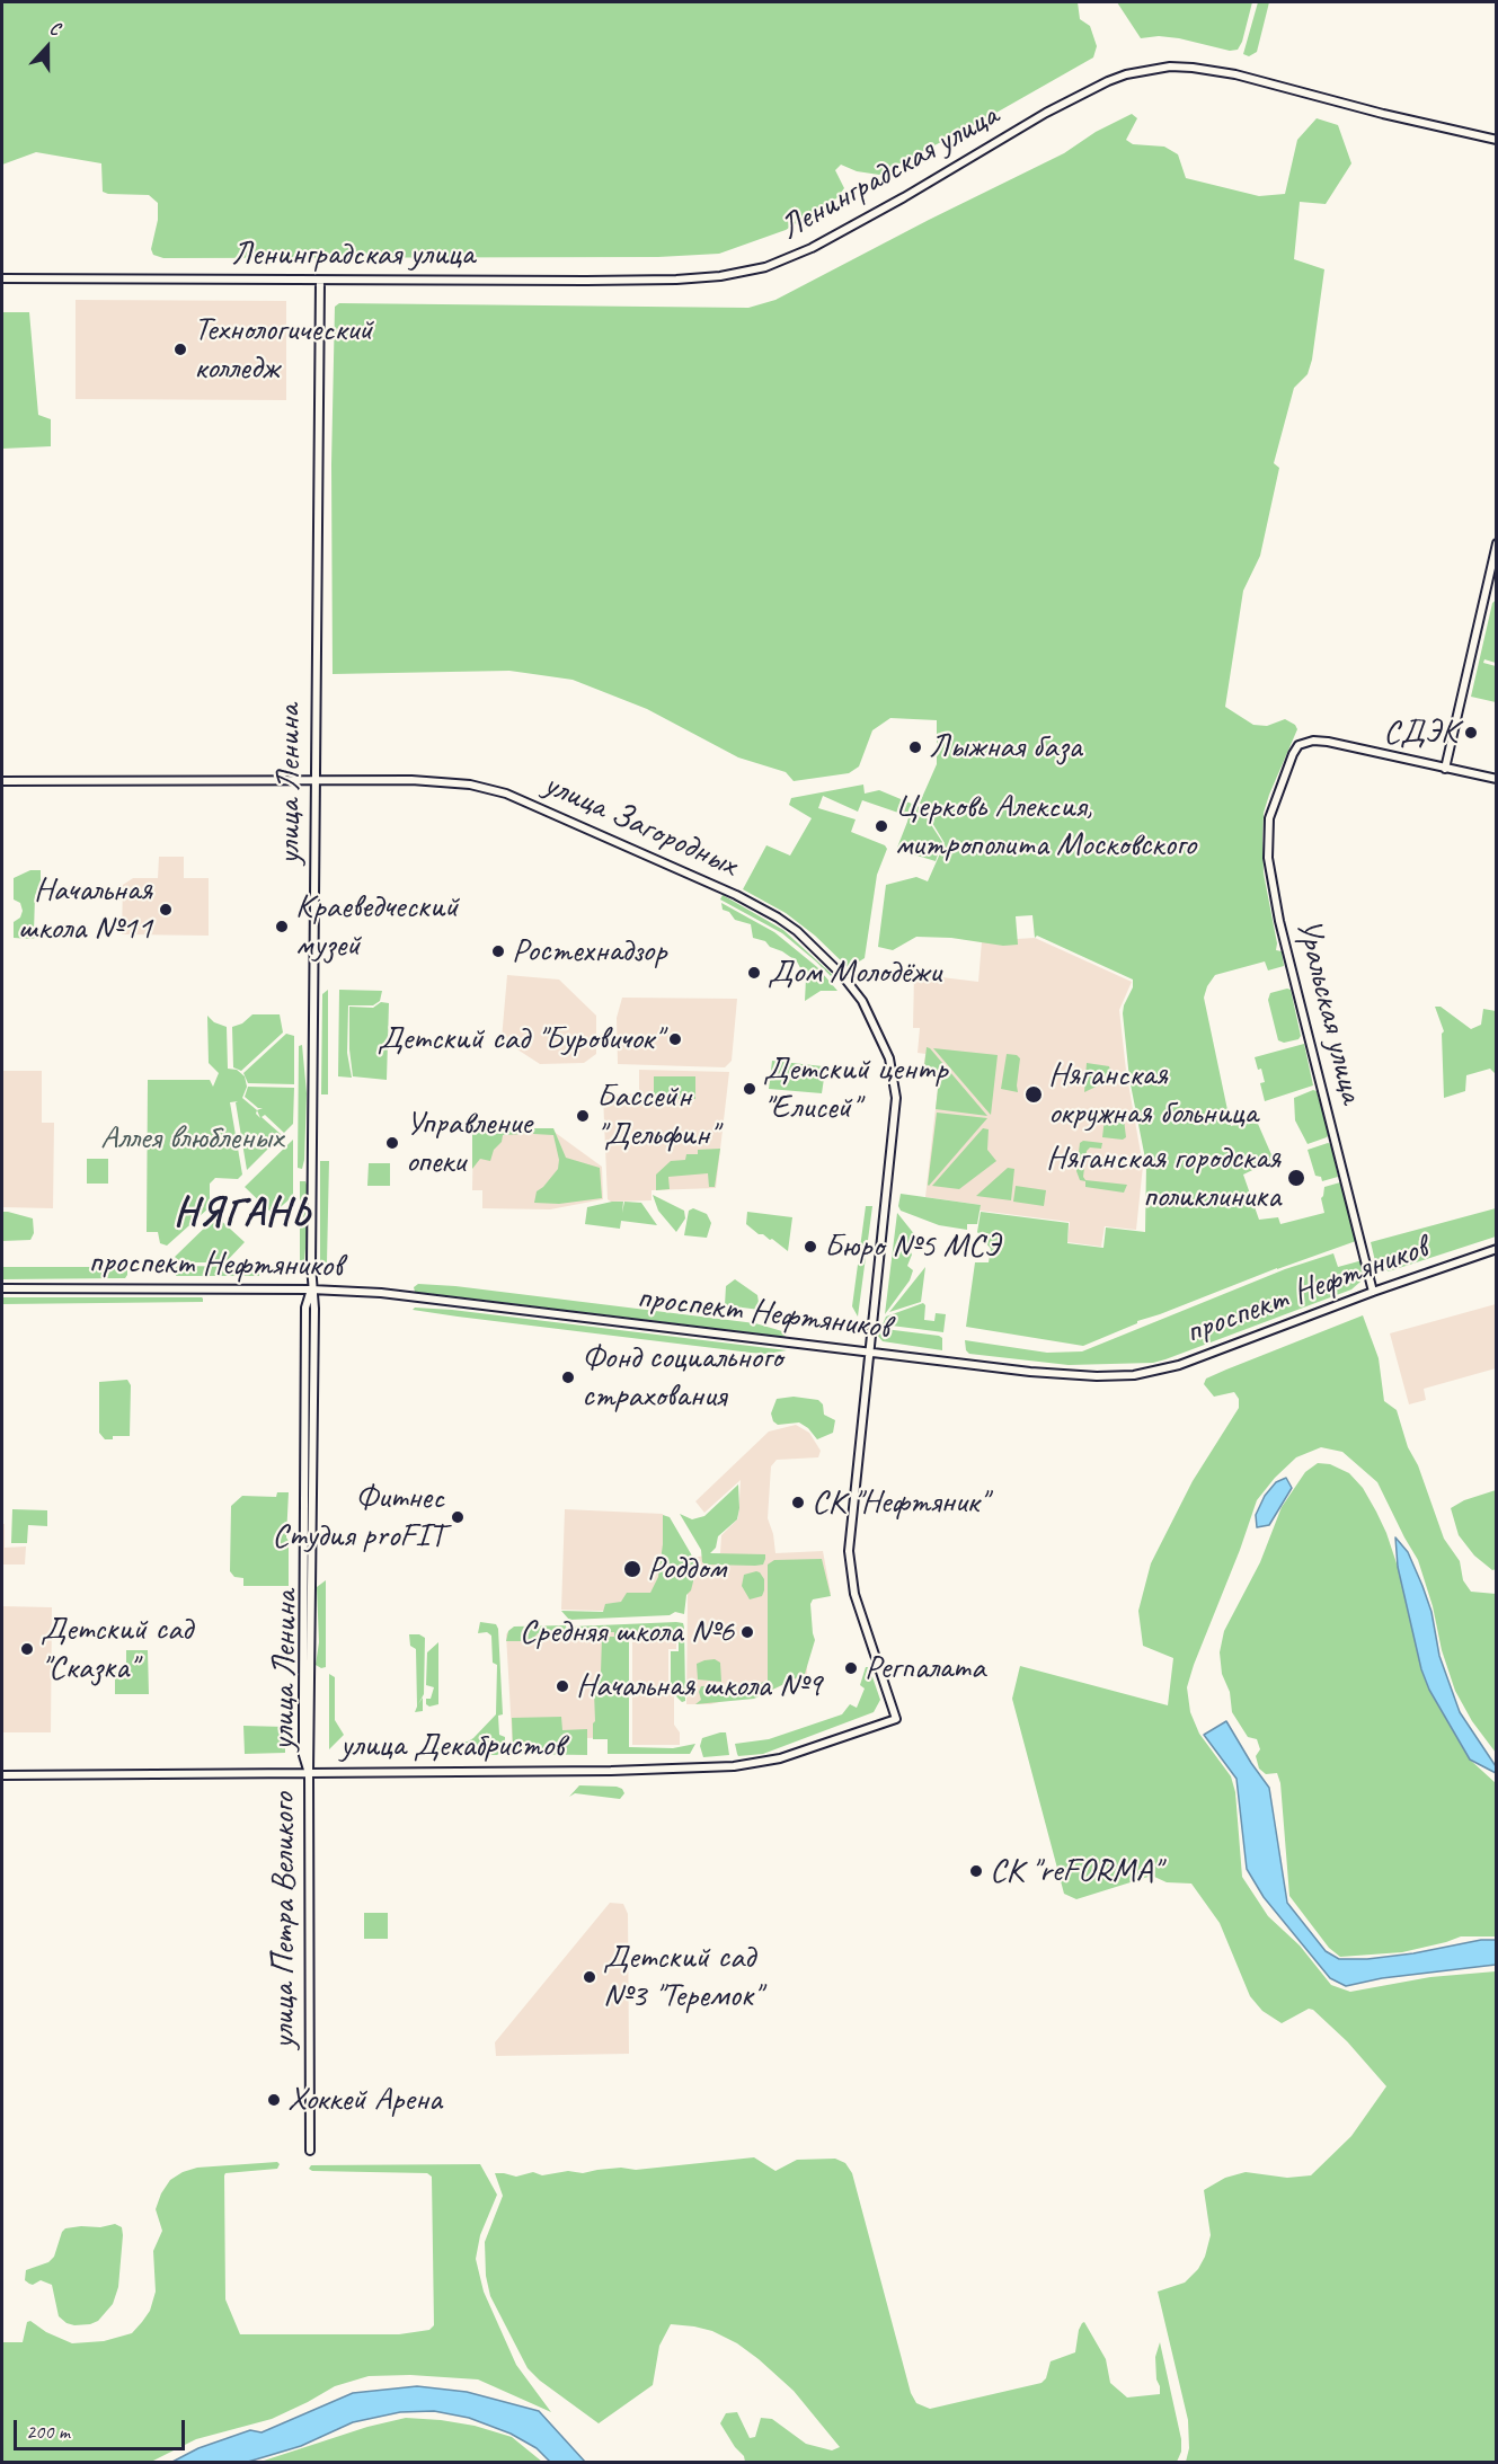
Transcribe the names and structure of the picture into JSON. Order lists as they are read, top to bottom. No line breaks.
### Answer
{"streets":{"main road":["Ленинградская улица","улица Ленина","улица Загородных","Уральская улица","проспект Нефтяников","улица Декабристов","улица Петра Великого"]},"crossings":[["Ленинградская улица","улица Ленина"],["улица Ленина","улица Загородных"],["улица Ленина","проспект Нефтяников"],["улица Ленина","улица Декабристов"],["улица Ленина","улица Петра Великого"],["улица Загородных","проспект Нефтяников"],["улица Загородных","улица Декабристов"],["Уральская улица","проспект Нефтяников"],["улица Декабристов","улица Петра Великого"]],"districts":["НЯГАНЬ"],"parks":["Аллея влюбленых"],"places":["Технологический колледж","СДЭК","Лыжная база","Церковь Алексия, митрополита Московского","Начальная школа №11","Краеведческий музей","Ростехнадзор","Дом Молодёжи","Детский сад \"Буровичок\"","Детский центр \"Елисей\"","Няганская окружная больница","Бассейн \"Дельфин\"","Управление опеки","Няганская городская поликлиника","Бюро №5 МСЭ","Фонд социального страхования","СК \"Нефтяник\"","Фитнес Студия proFIT","Роддом","Средняя школа №6","Детский сад \"Сказка\"","Регпалата","Начальная школа №9","СК \"reFORMA\"","Детский сад №3 \"Теремок\"","Хоккей Арена"],"scale_bar":"200 m","north":"top"}
